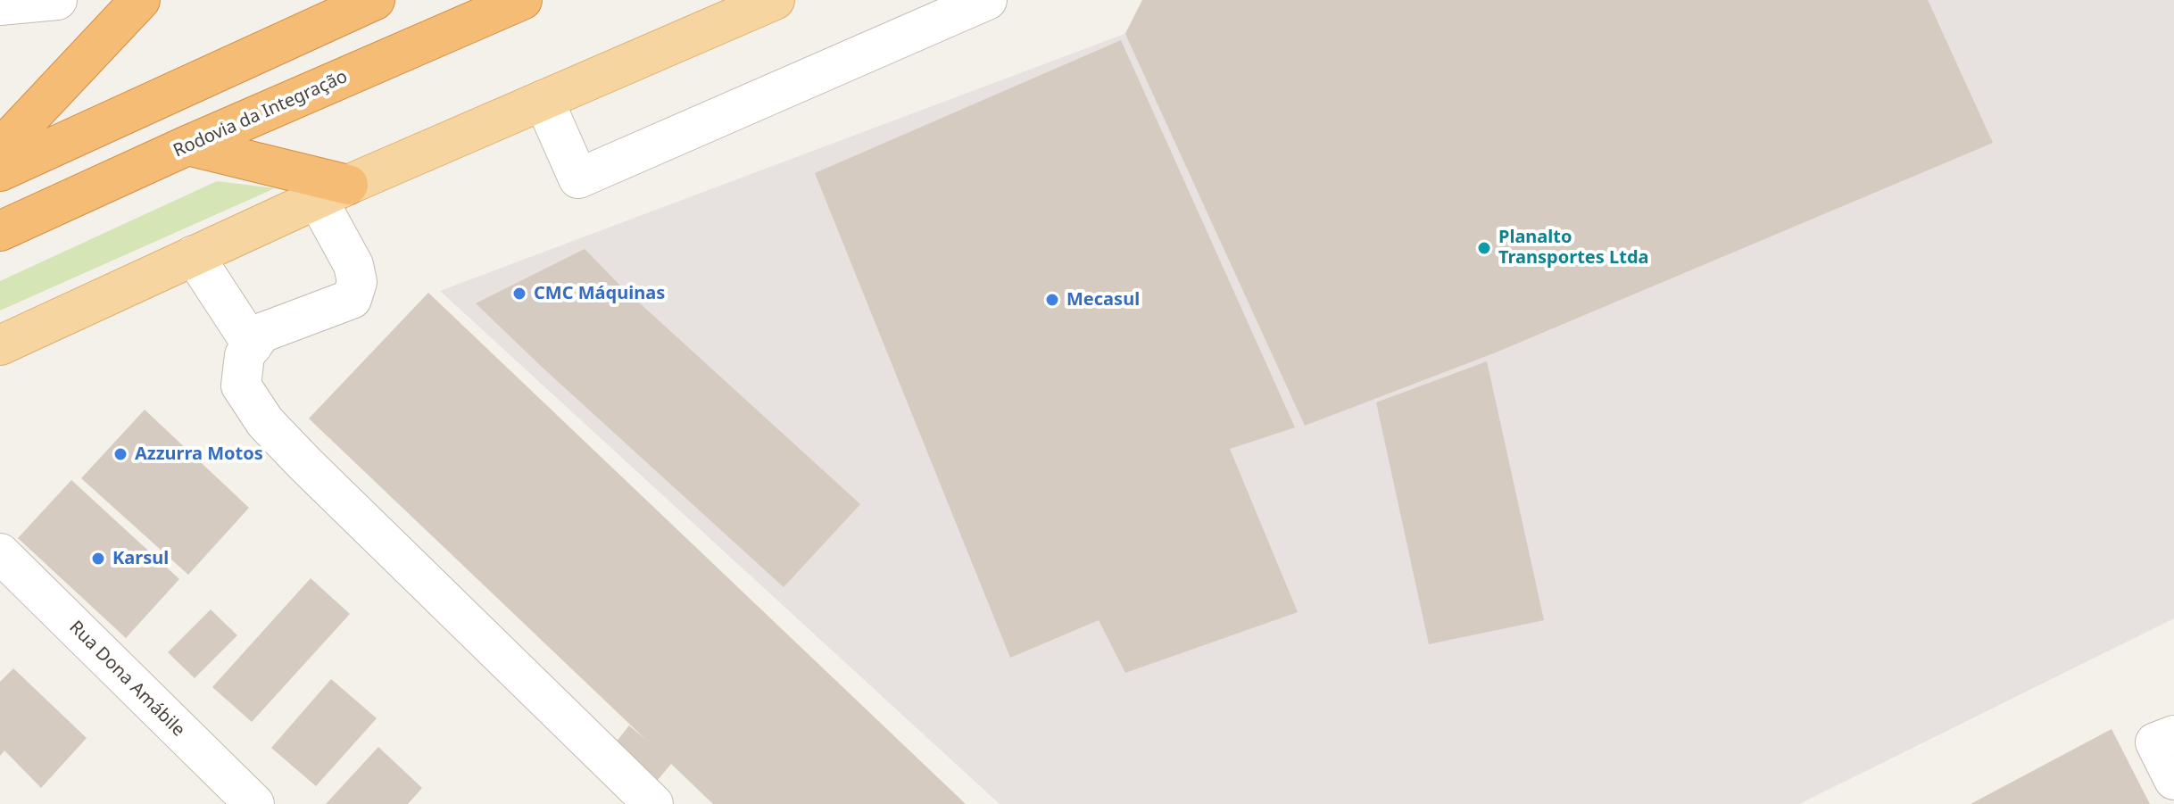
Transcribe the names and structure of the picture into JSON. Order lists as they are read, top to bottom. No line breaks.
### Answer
{"streets":{"highway":["Rodovia da Integração"],"street":["Rua Dona Amábile"]},"places":["Planalto Transportes Ltda","CMC Máquinas","Mecasul","Azzurra Motos","Karsul"]}
